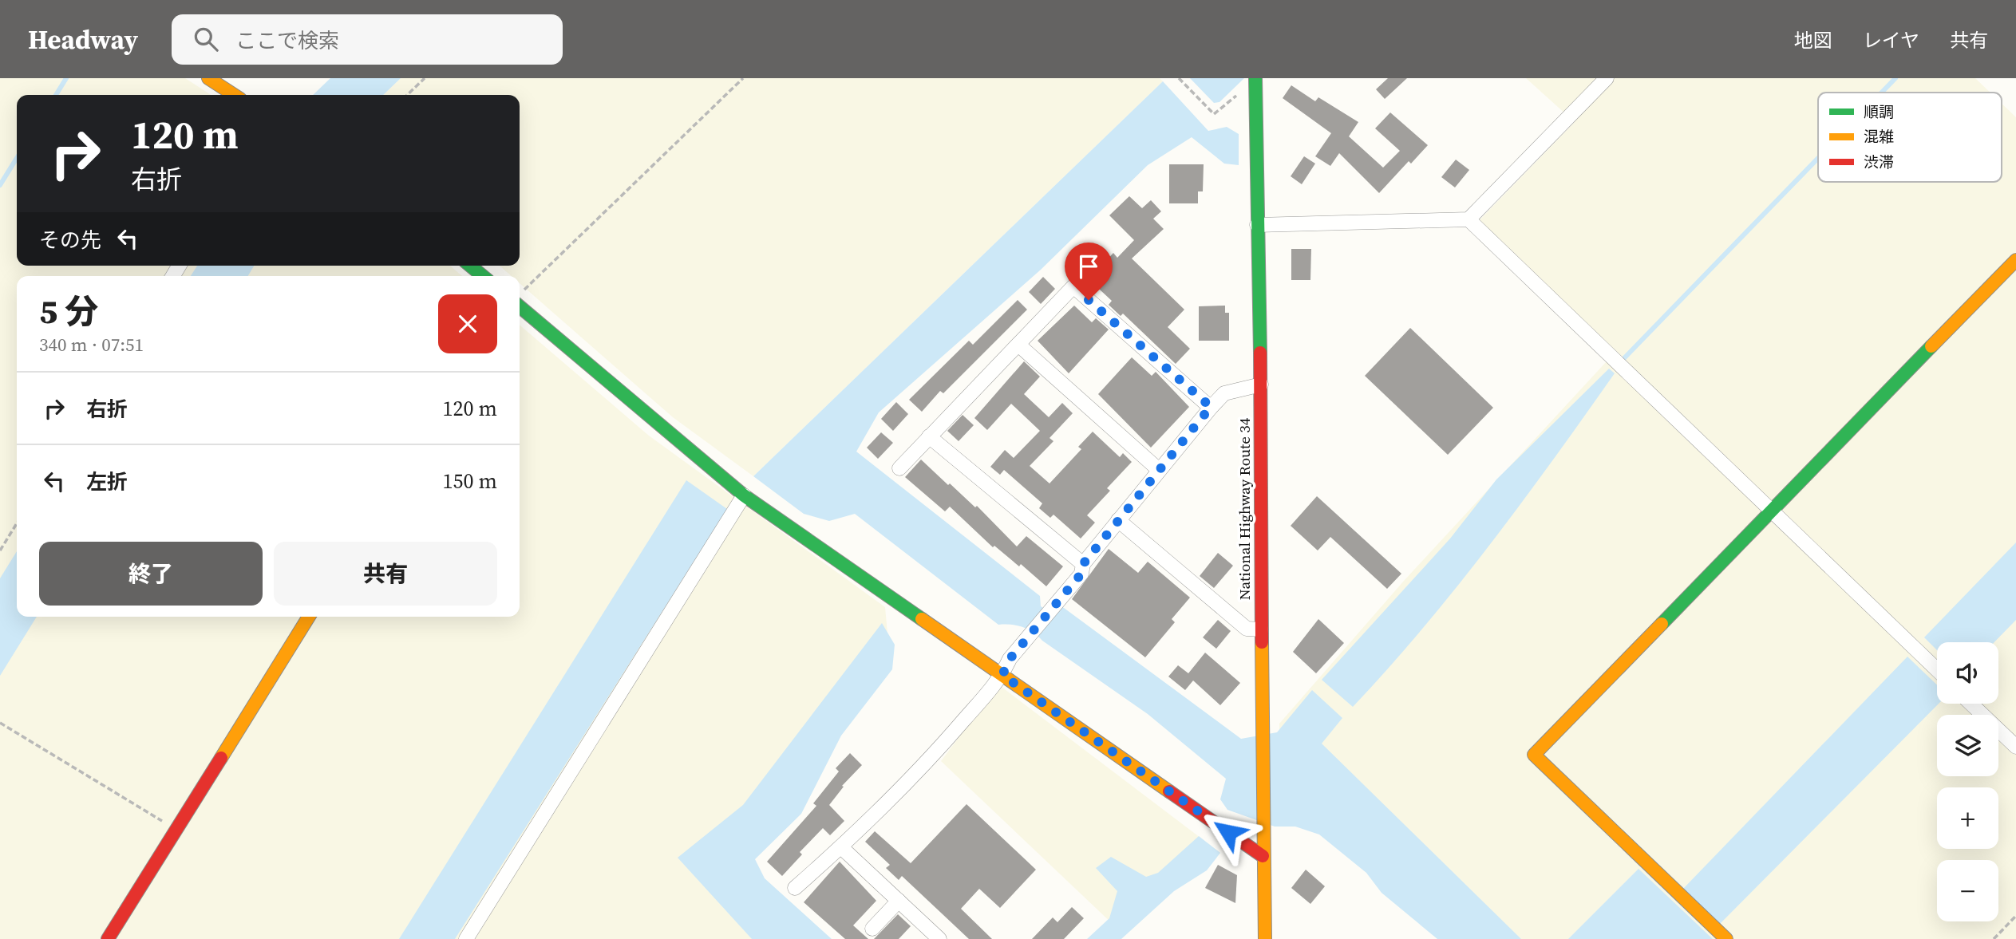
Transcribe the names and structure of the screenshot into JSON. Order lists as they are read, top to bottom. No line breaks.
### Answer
{"streets":{"main road":["National Highway Route 34"]},"legend":["順調","混雑","渋滞"],"page":{"header":"Headway","search":"ここで検索","nav":["地図","レイヤ","共有"],"turn":["120 m","右折"],"then":"その先","heading":["5 分","340 m · 07:51"],"list":[{"name":"右折","value":"120 m"},{"name":"左折","value":"150 m"}],"buttons":["終了","共有"],"map_buttons":["+","−"]}}
